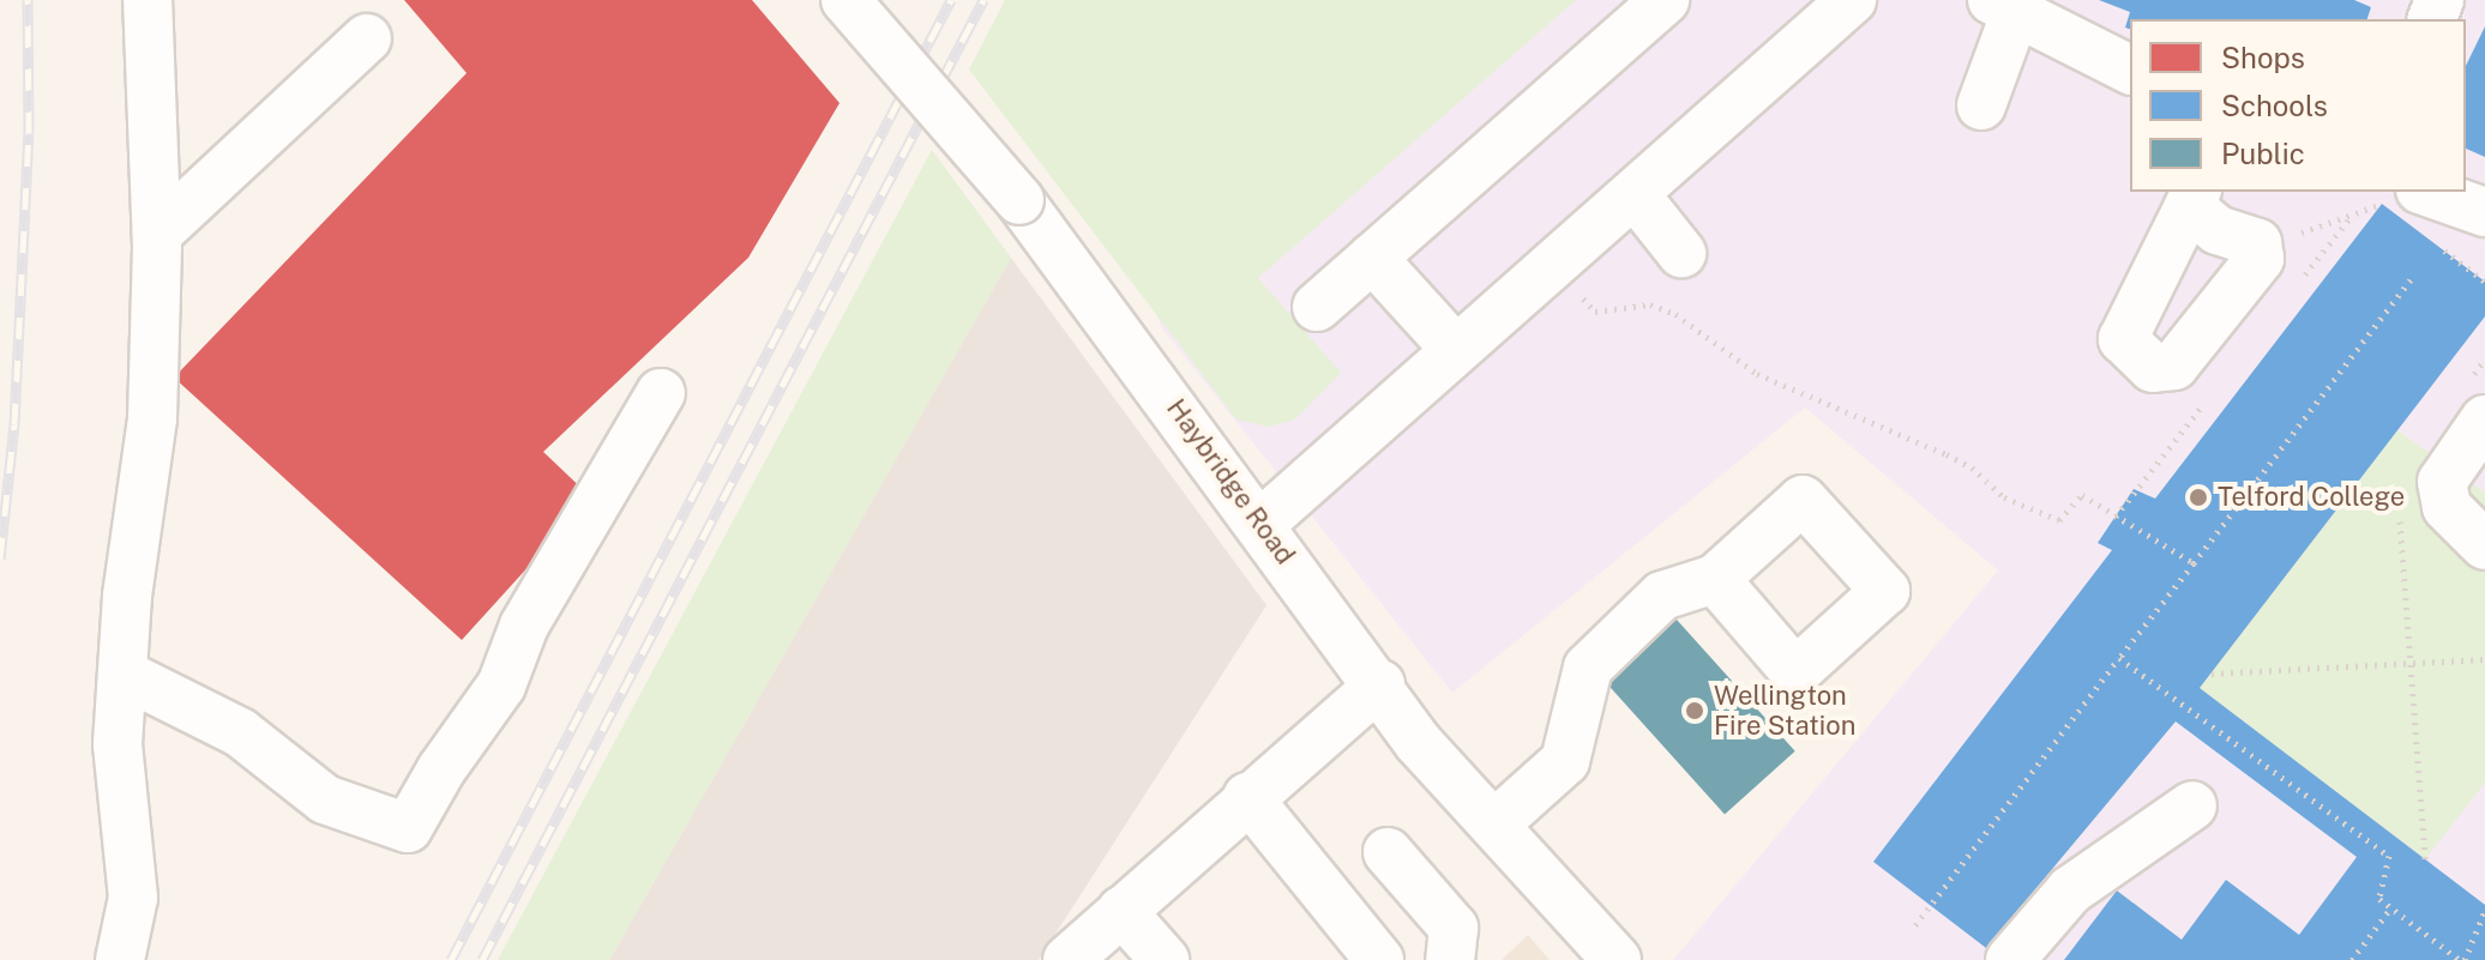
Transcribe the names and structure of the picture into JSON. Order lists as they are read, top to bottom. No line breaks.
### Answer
{"streets":{"street":["Haybridge Road"]},"places":["Telford College","Wellington Fire Station"],"legend":["Shops","Schools","Public"]}
